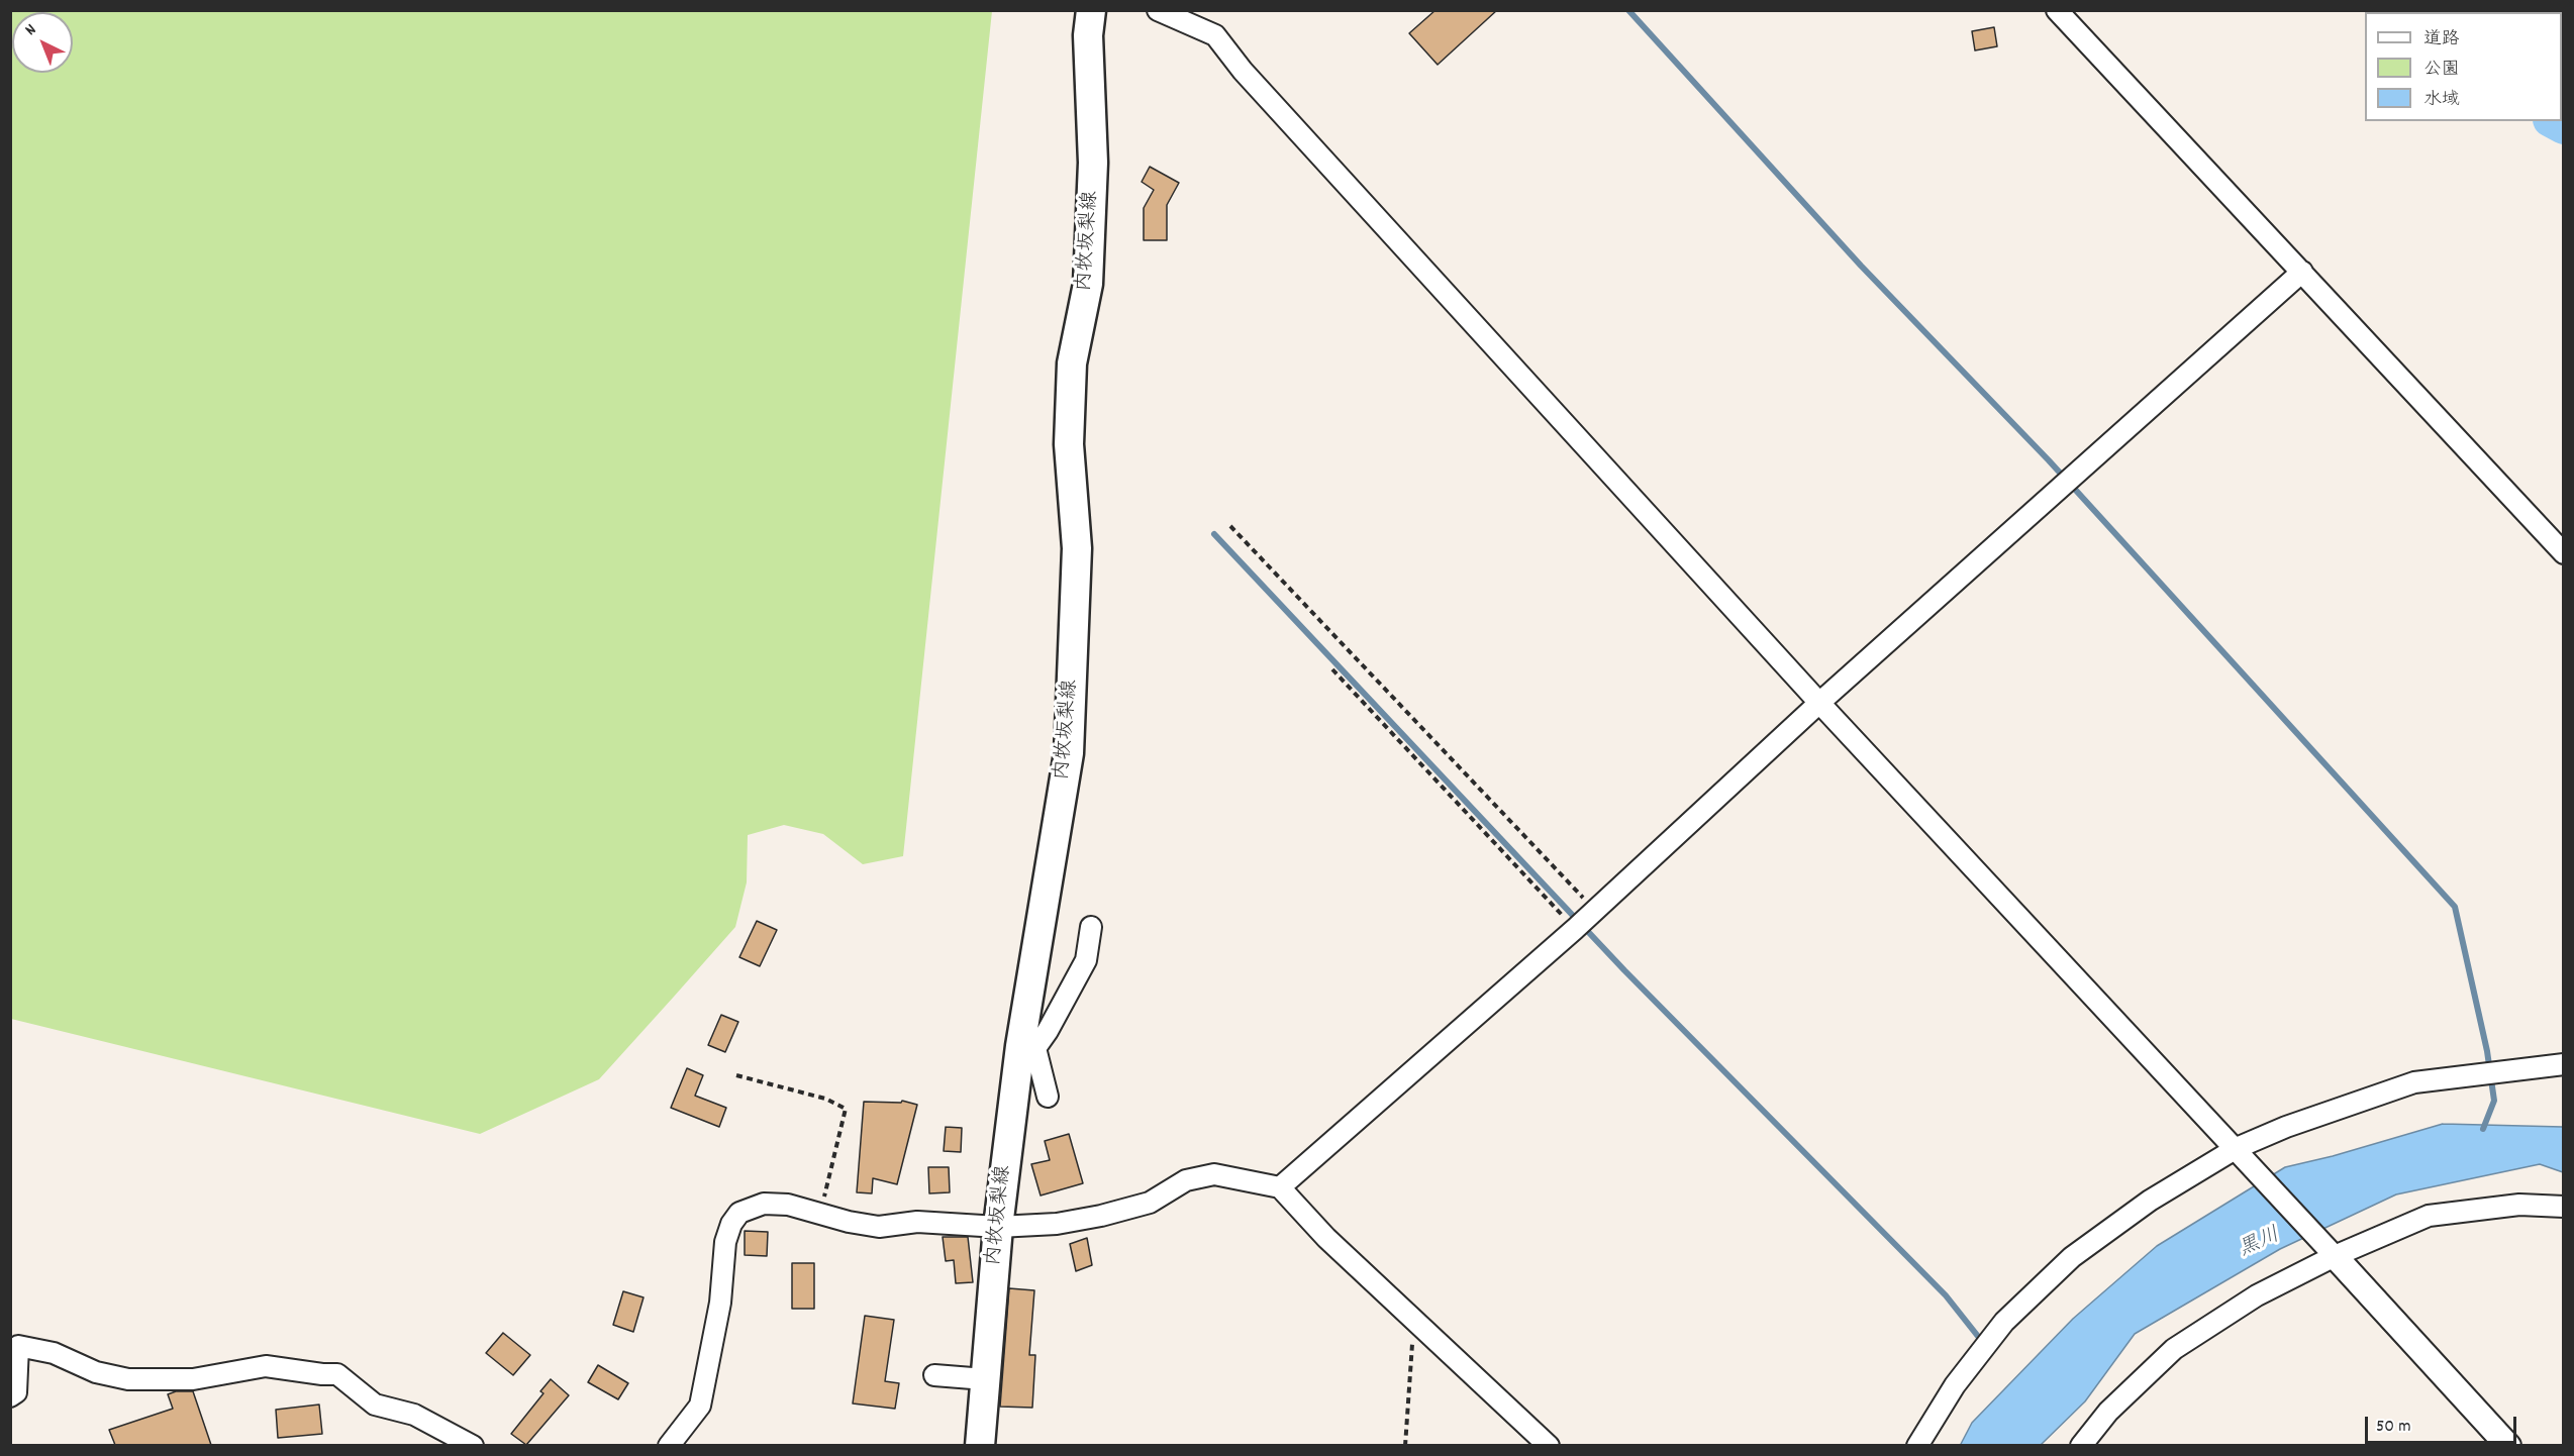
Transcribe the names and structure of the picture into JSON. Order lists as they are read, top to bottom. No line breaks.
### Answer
{"streets":{"main road":["内牧坂梨線"]},"water":["黒川"],"legend":["道路","公園","水域"],"scale_bar":"50 m","north":"top left"}
